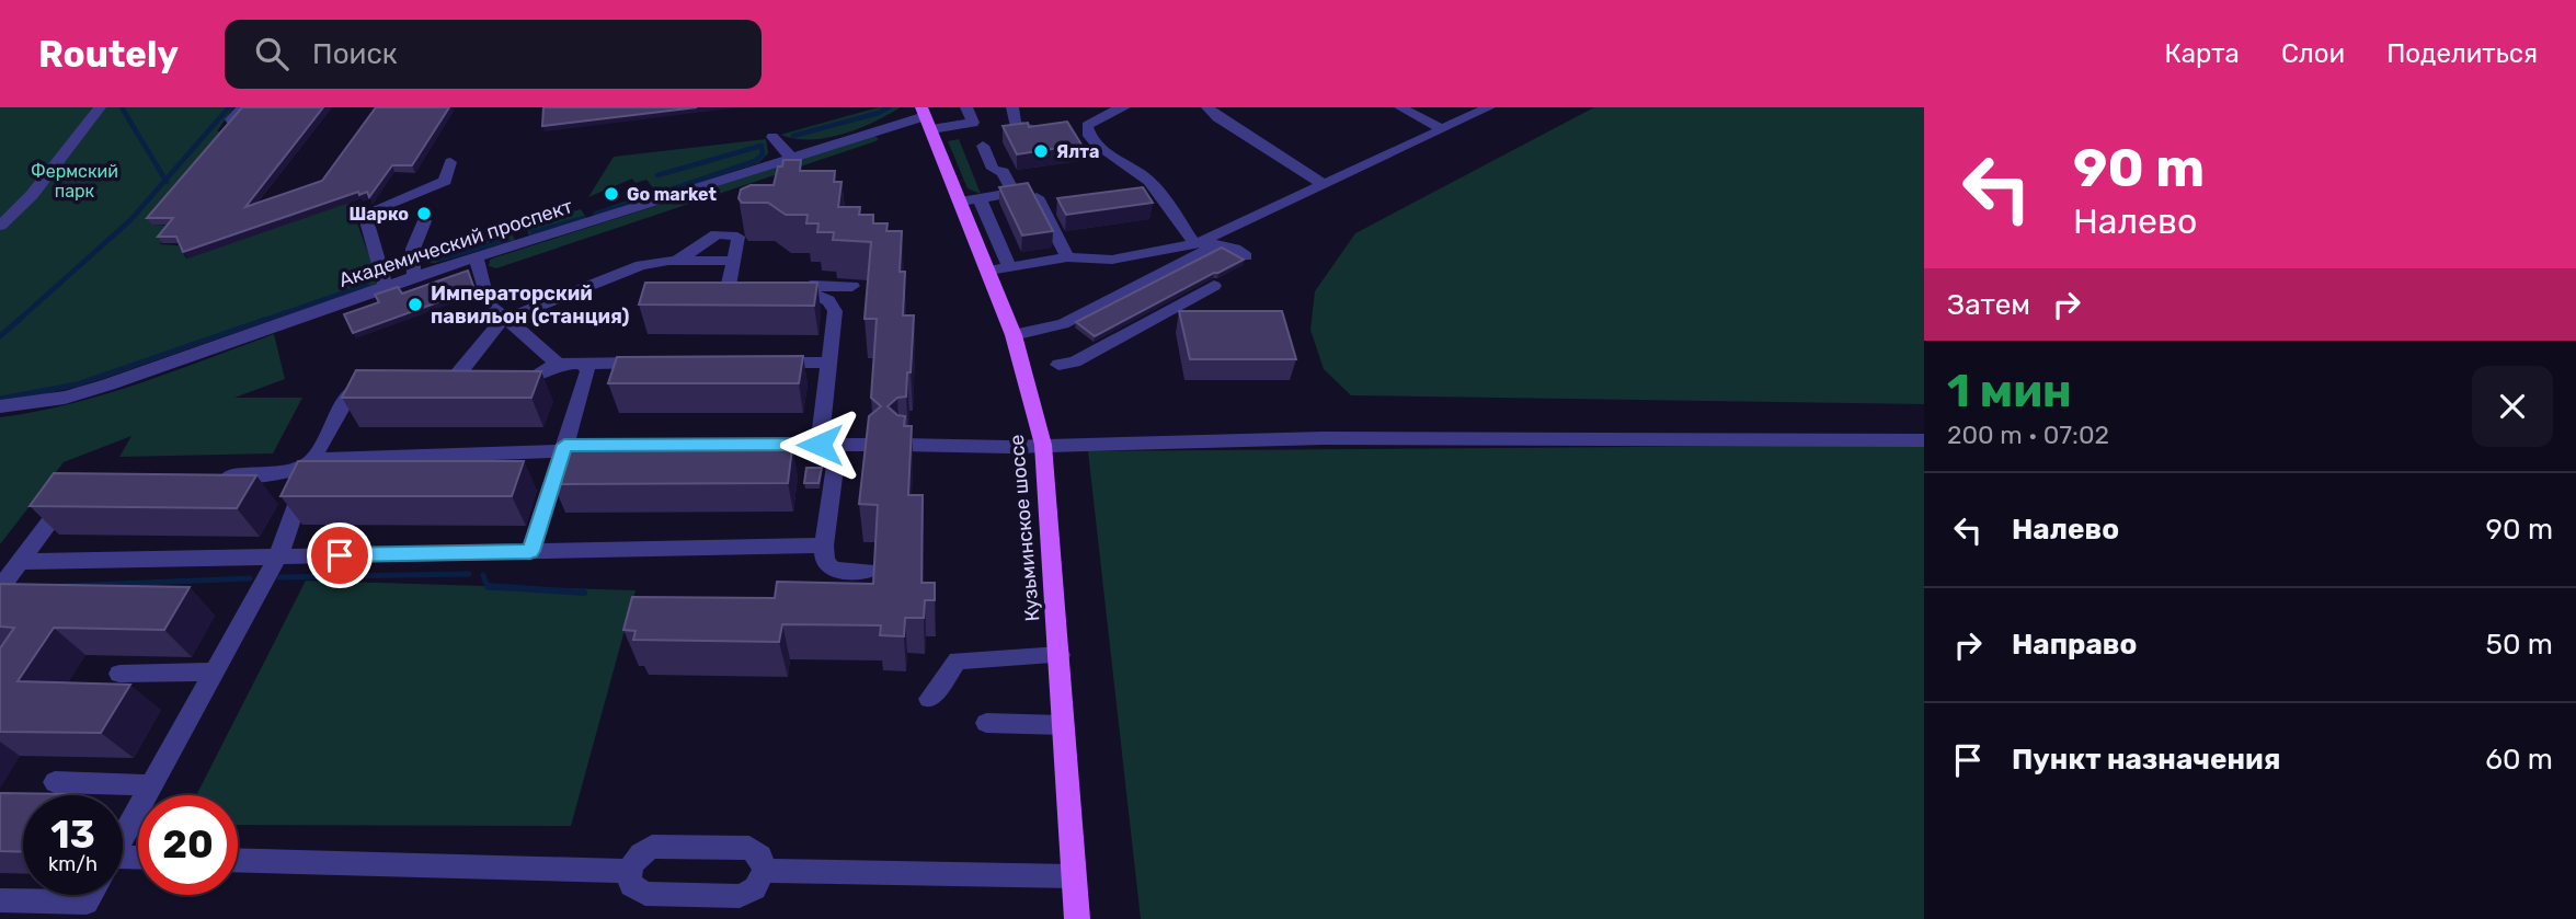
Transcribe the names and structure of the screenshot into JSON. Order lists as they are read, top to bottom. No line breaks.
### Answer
{"streets":{"main road":["Кузьминское шоссе"],"street":["Академический проспект"]},"crossings":[["Академический проспект","Кузьминское шоссе"]],"parks":["Фермский парк"],"places":["Ялта","Go market","Шарко","Императорский павильон (станция)"],"page":{"header":"Routely","search":"Поиск","nav":["Карта","Слои","Поделиться"],"turn":["90 m","Налево"],"then":"Затем","heading":["1 мин","200 m · 07:02"],"list":[{"name":"Налево","value":"90 m"},{"name":"Направо","value":"50 m"},{"name":"Пункт назначения","value":"60 m"}],"speed":"13 km/h","limit":"20"}}
